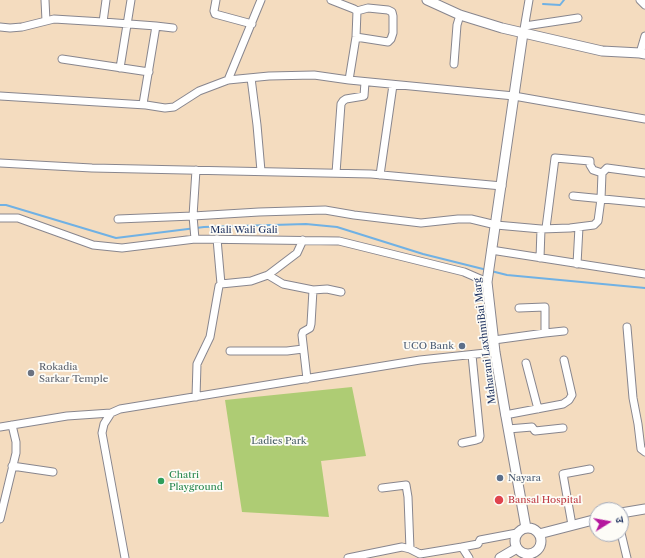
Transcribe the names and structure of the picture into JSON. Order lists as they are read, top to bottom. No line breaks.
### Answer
{"streets":{"main road":["Maharani LaxhmiBai Marg"],"street":["Mali Wali Gali"]},"crossings":[["Mali Wali Gali","Maharani LaxhmiBai Marg"]],"parks":["Ladies Park"],"places":["UCO Bank","Rokadia Sarkar Temple","Nayara","Chatri Playground","Bansal Hospital"],"north":"right"}
